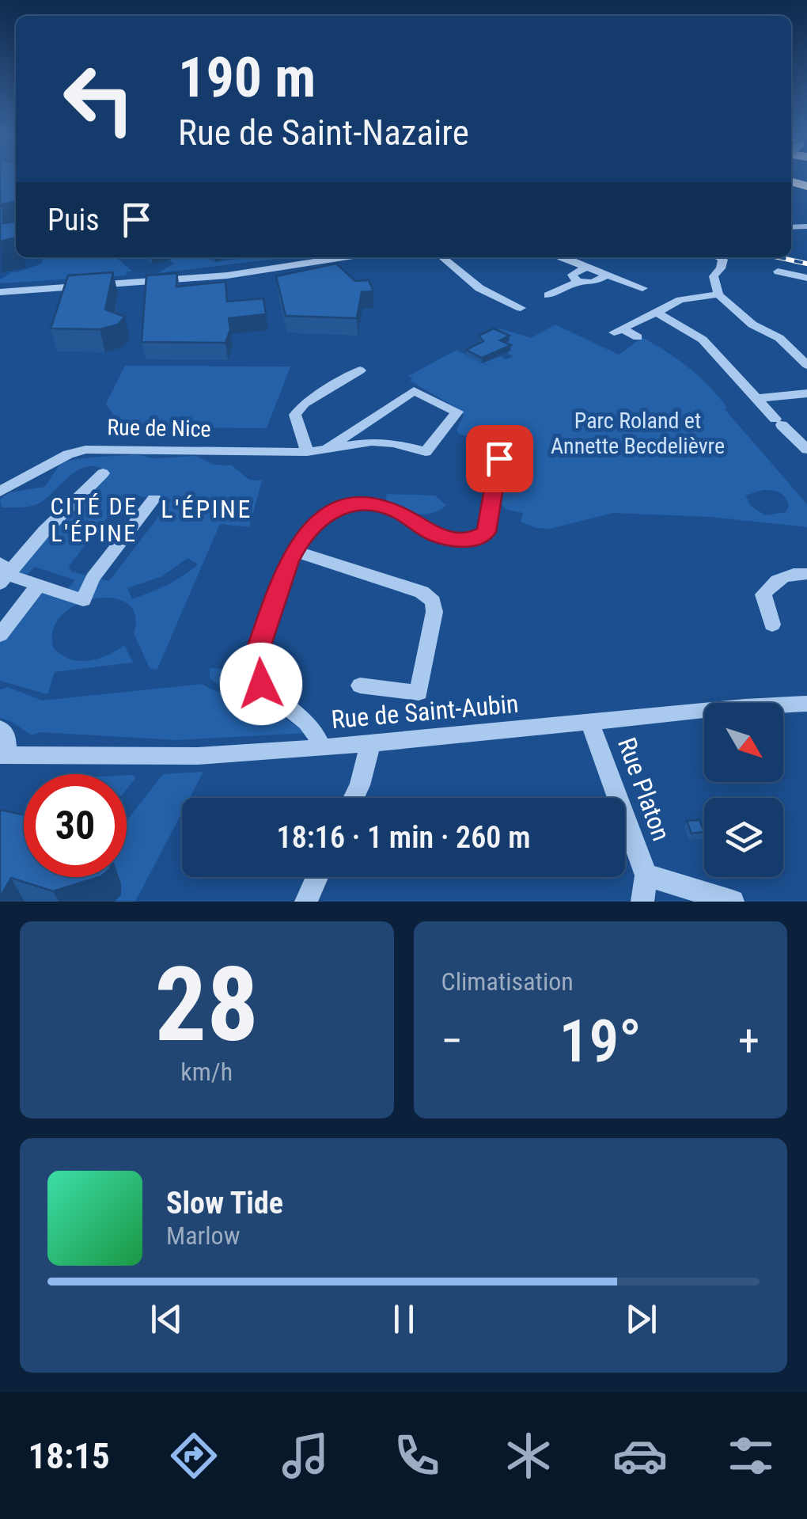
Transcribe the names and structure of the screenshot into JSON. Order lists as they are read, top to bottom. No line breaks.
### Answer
{"streets":{"street":["Rue de Nice","Rue de Saint-Aubin","Rue Platon"]},"crossings":[["Rue de Saint-Aubin","Rue Platon"]],"districts":["CITÉ DE L'ÉPINE","L'ÉPINE"],"parks":["Parc Roland et Annette Becdelièvre"],"north":"bottom right","page":{"turn":["190 m","Rue de Saint-Nazaire"],"then":"Puis","limit":"30","trip":"18:16 · 1 min · 260 m","tile":[["28","km/h"],"Climatisation"],"heat":["−","19°","+"],"song":["Slow Tide","Marlow"],"tabs":"18:15"}}
